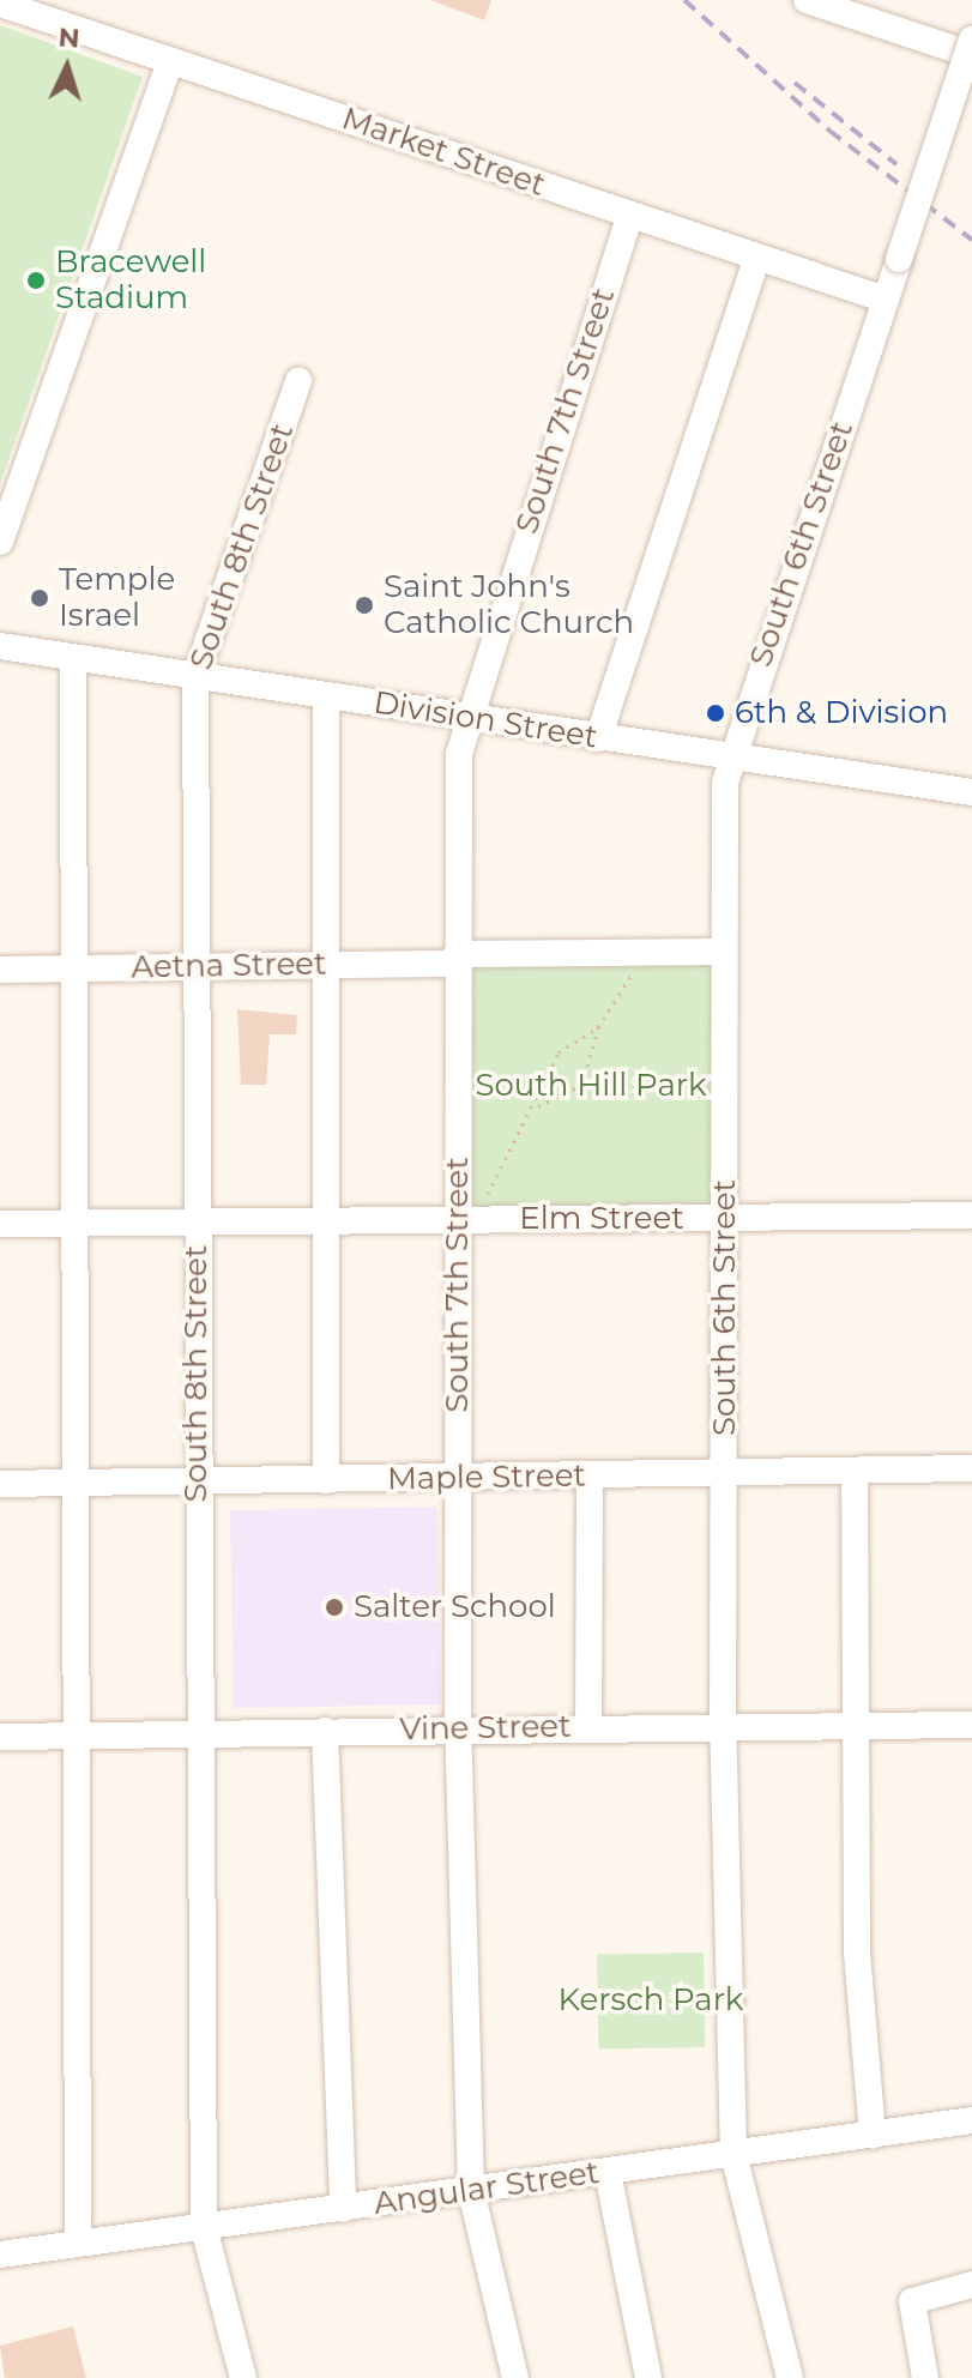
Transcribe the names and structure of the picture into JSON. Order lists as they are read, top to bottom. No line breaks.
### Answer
{"streets":{"street":["Market Street","South 7th Street","South 6th Street","South 8th Street","Division Street","Aetna Street","Elm Street","Maple Street","Vine Street","Angular Street"]},"crossings":[["Market Street","South 7th Street"],["Market Street","South 6th Street"],["South 7th Street","Division Street"],["South 7th Street","Aetna Street"],["South 7th Street","Elm Street"],["South 7th Street","Maple Street"],["South 7th Street","Vine Street"],["South 7th Street","Angular Street"],["South 6th Street","Division Street"],["South 6th Street","Aetna Street"],["South 6th Street","Elm Street"],["South 6th Street","Maple Street"],["South 6th Street","Vine Street"],["South 6th Street","Angular Street"],["South 8th Street","Division Street"],["South 8th Street","Aetna Street"],["South 8th Street","Elm Street"],["South 8th Street","Maple Street"],["South 8th Street","Vine Street"],["South 8th Street","Angular Street"]],"parks":["South Hill Park","Kersch Park"],"places":["Bracewell Stadium","Temple Israel","Saint John's Catholic Church","6th & Division","Salter School"],"north":"top"}
